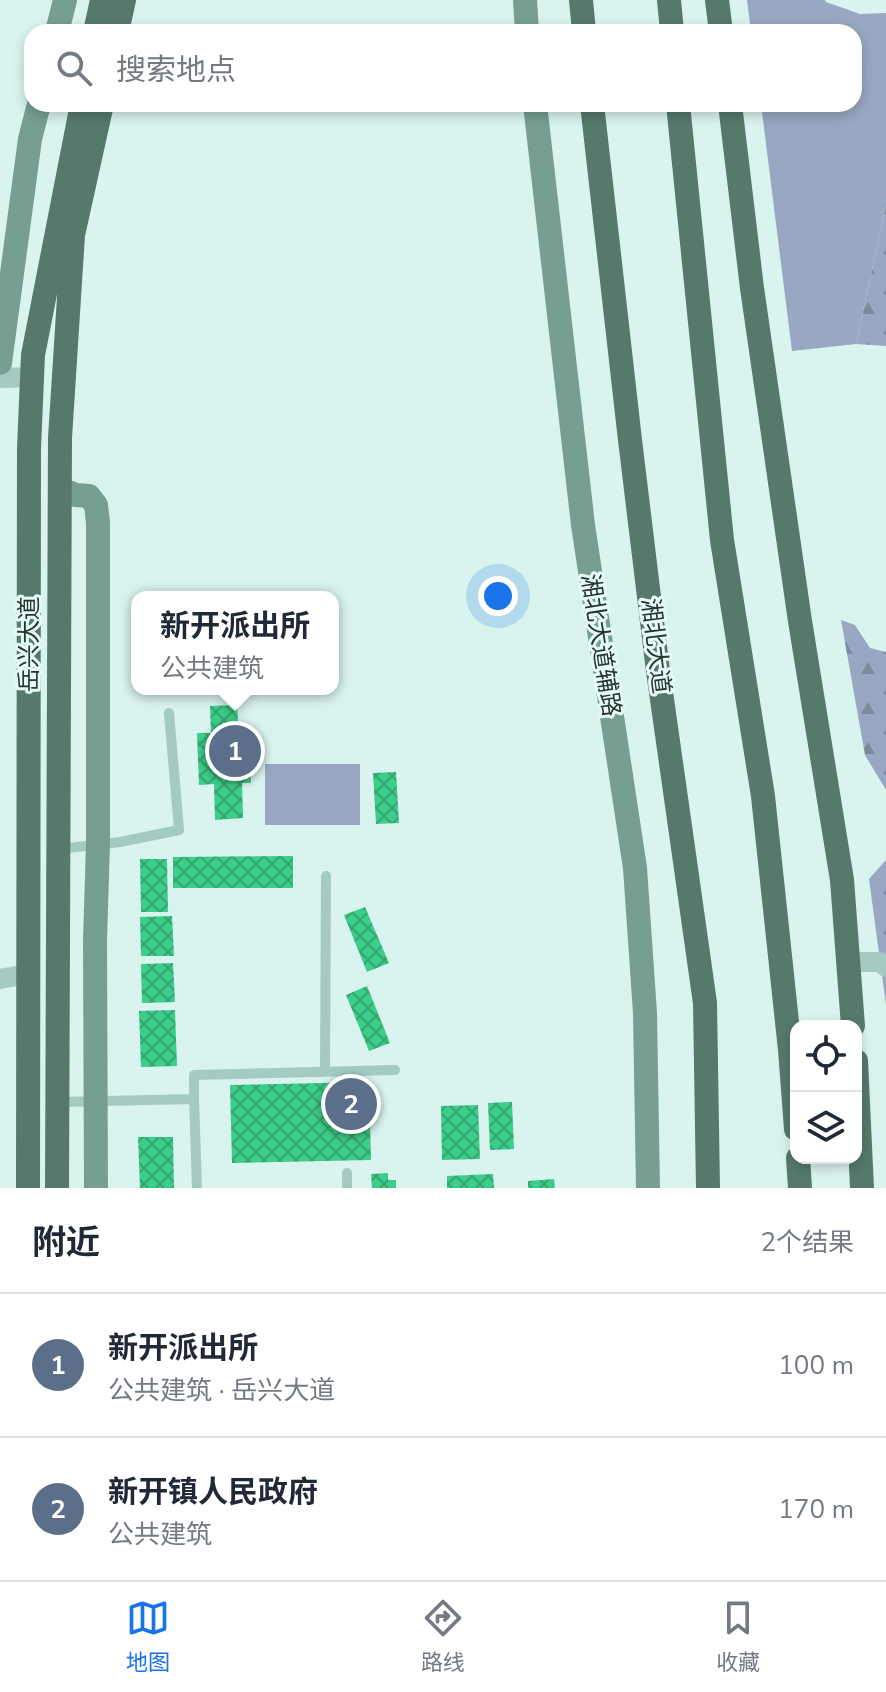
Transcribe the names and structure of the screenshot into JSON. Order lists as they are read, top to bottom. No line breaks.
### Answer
{"streets":{"main road":["岳兴大道","湘北大道辅路","湘北大道"]},"page":{"search":"搜索地点","popup":["新开派出所","公共建筑"],"pins":["1","2"],"heading":["附近","2个结果"],"list":[{"mark":"1","name":"新开派出所","note":"公共建筑 · 岳兴大道","value":"100 m"},{"mark":"2","name":"新开镇人民政府","note":"公共建筑","value":"170 m"}],"nav":["地图","路线","收藏"]}}
